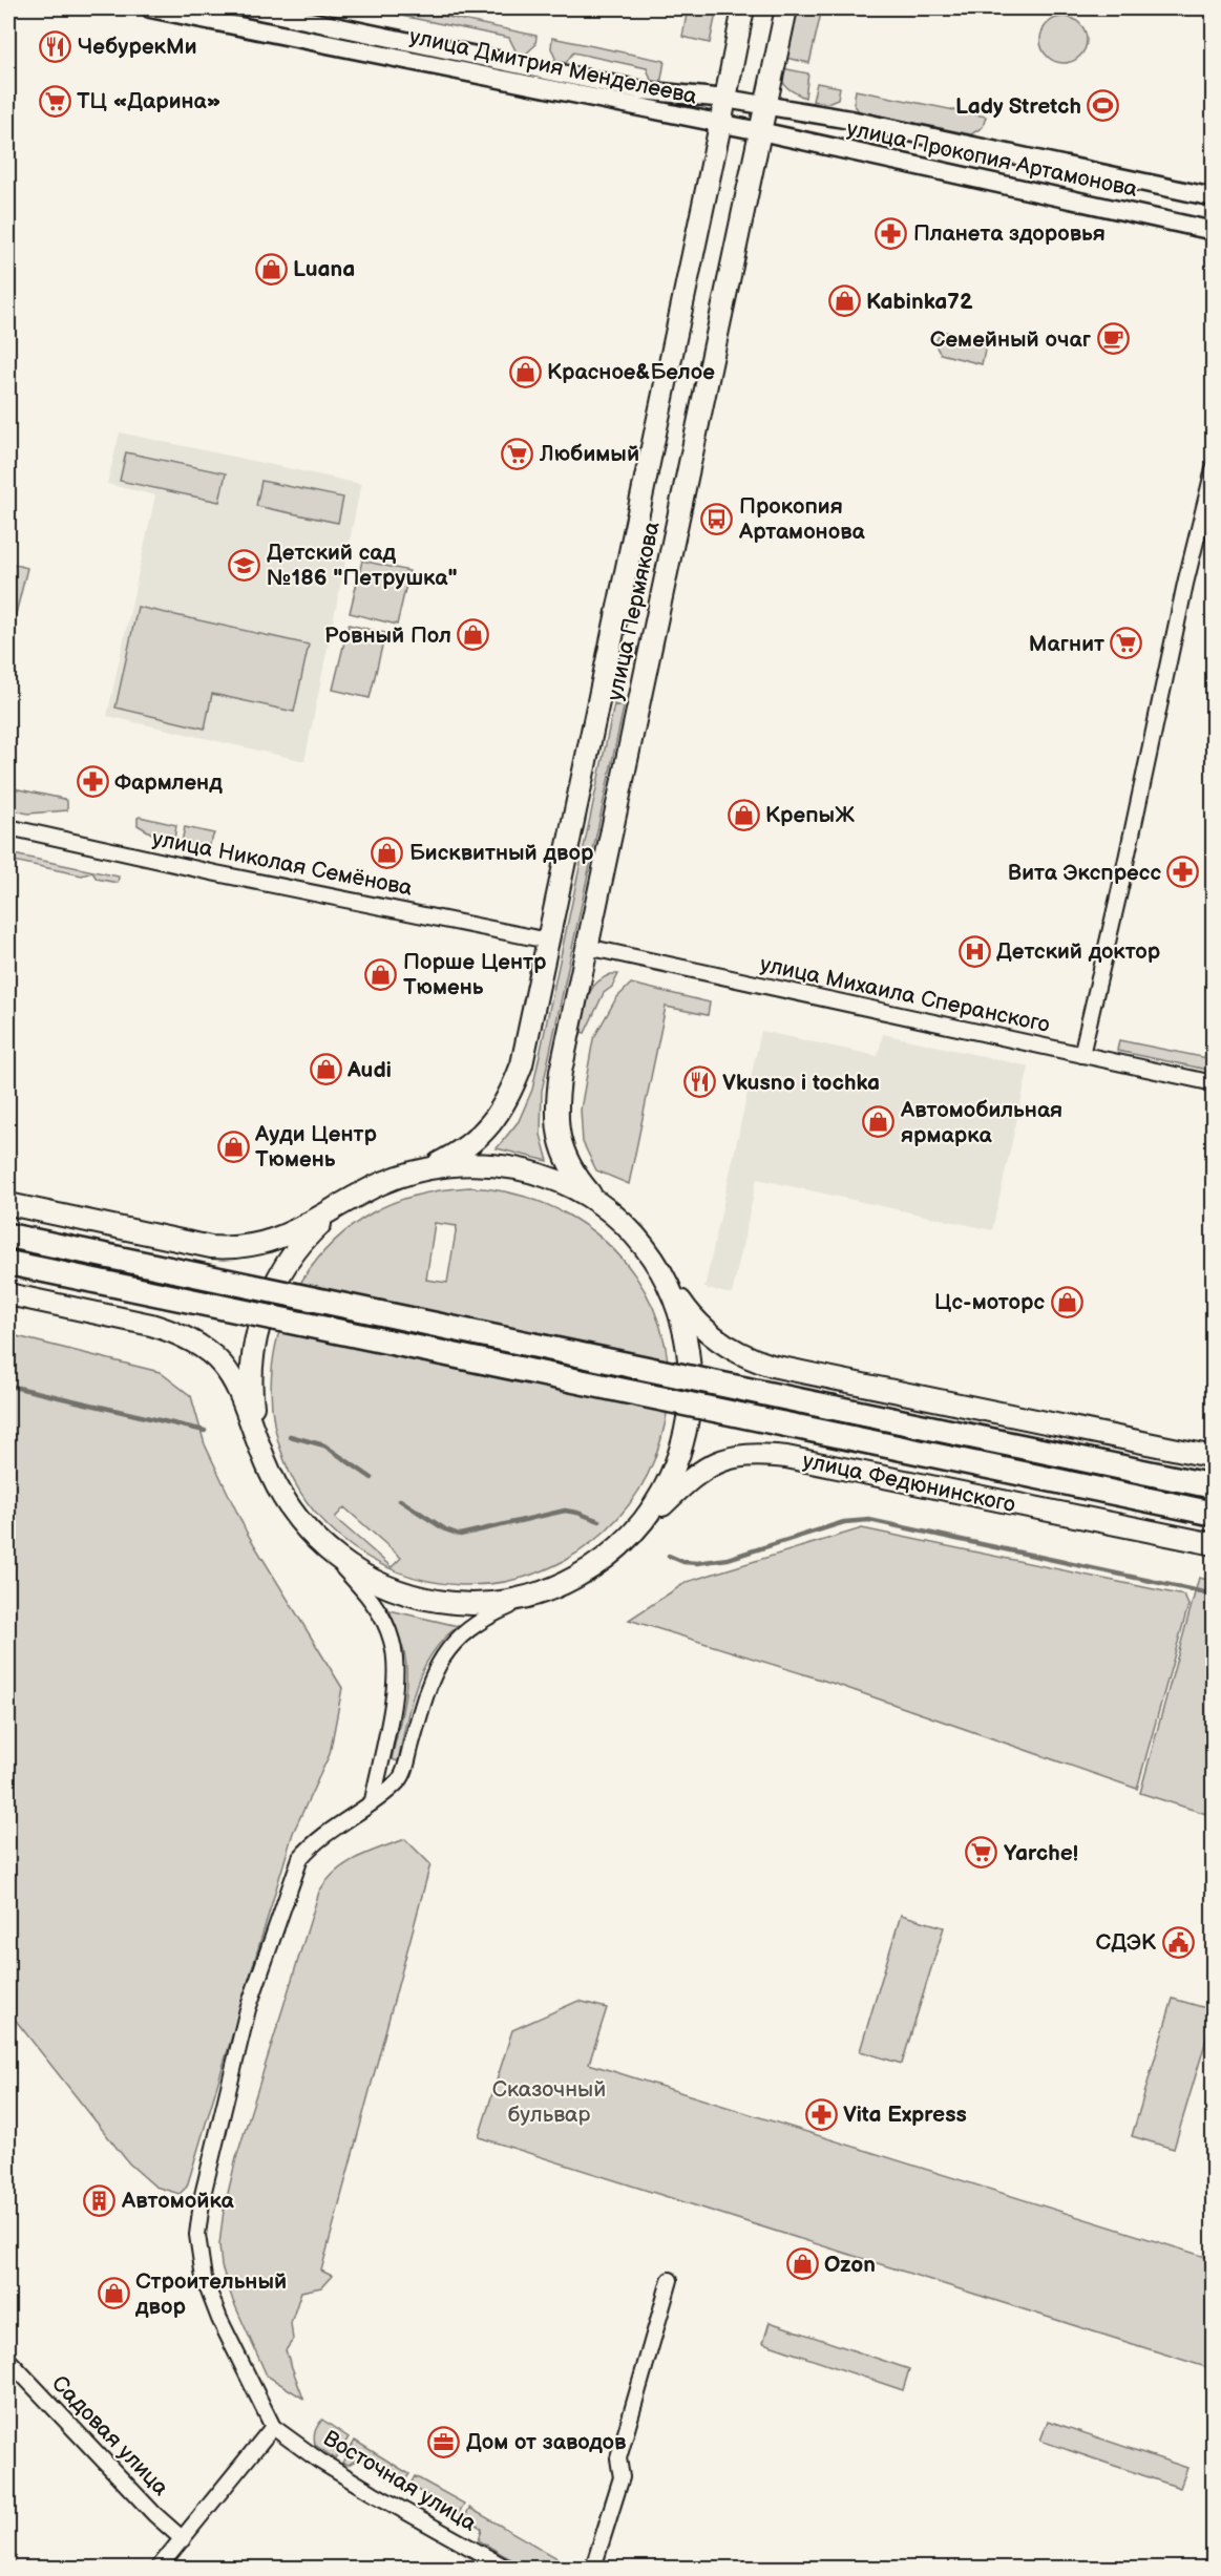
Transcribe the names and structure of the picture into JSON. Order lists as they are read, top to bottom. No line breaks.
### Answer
{"streets":{"main road":["улица Пермякова","улица Федюнинского"],"street":["улица Дмитрия Менделеева","улица Прокопия Артамонова","улица Николая Семёнова","улица Михаила Сперанского","Садовая улица","Восточная улица"]},"crossings":[["улица Дмитрия Менделеева","улица Прокопия Артамонова"],["улица Дмитрия Менделеева","улица Пермякова"],["улица Прокопия Артамонова","улица Пермякова"],["улица Пермякова","улица Николая Семёнова"],["улица Пермякова","улица Михаила Сперанского"]],"parks":["Сказочный бульвар"],"places":{"restaurant":["ЧебурекМи","Vkusno i tochka"],"supermarket":["ТЦ «Дарина»","Любимый","Магнит","Yarche!"],"sports":["Lady Stretch"],"pharmacy":["Планета здоровья","Фармленд","Вита Экспресс","Vita Express"],"shop":["Luana","Kabinka72","Красное&Белое","Ровный Пол","КрепыЖ","Бисквитный двор","Порше Центр Тюмень","Audi","Автомобильная ярмарка","Ауди Центр Тюмень","Цс-моторс","Ozon","Строительный двор"],"cafe":["Семейный очаг"],"bus stop":["Прокопия Артамонова"],"school or university":["Детский сад №186 \"Петрушка\""],"hospital":["Детский доктор"],"public building":["СДЭК"],"building":["Автомойка"],"office":["Дом от заводов"]}}
